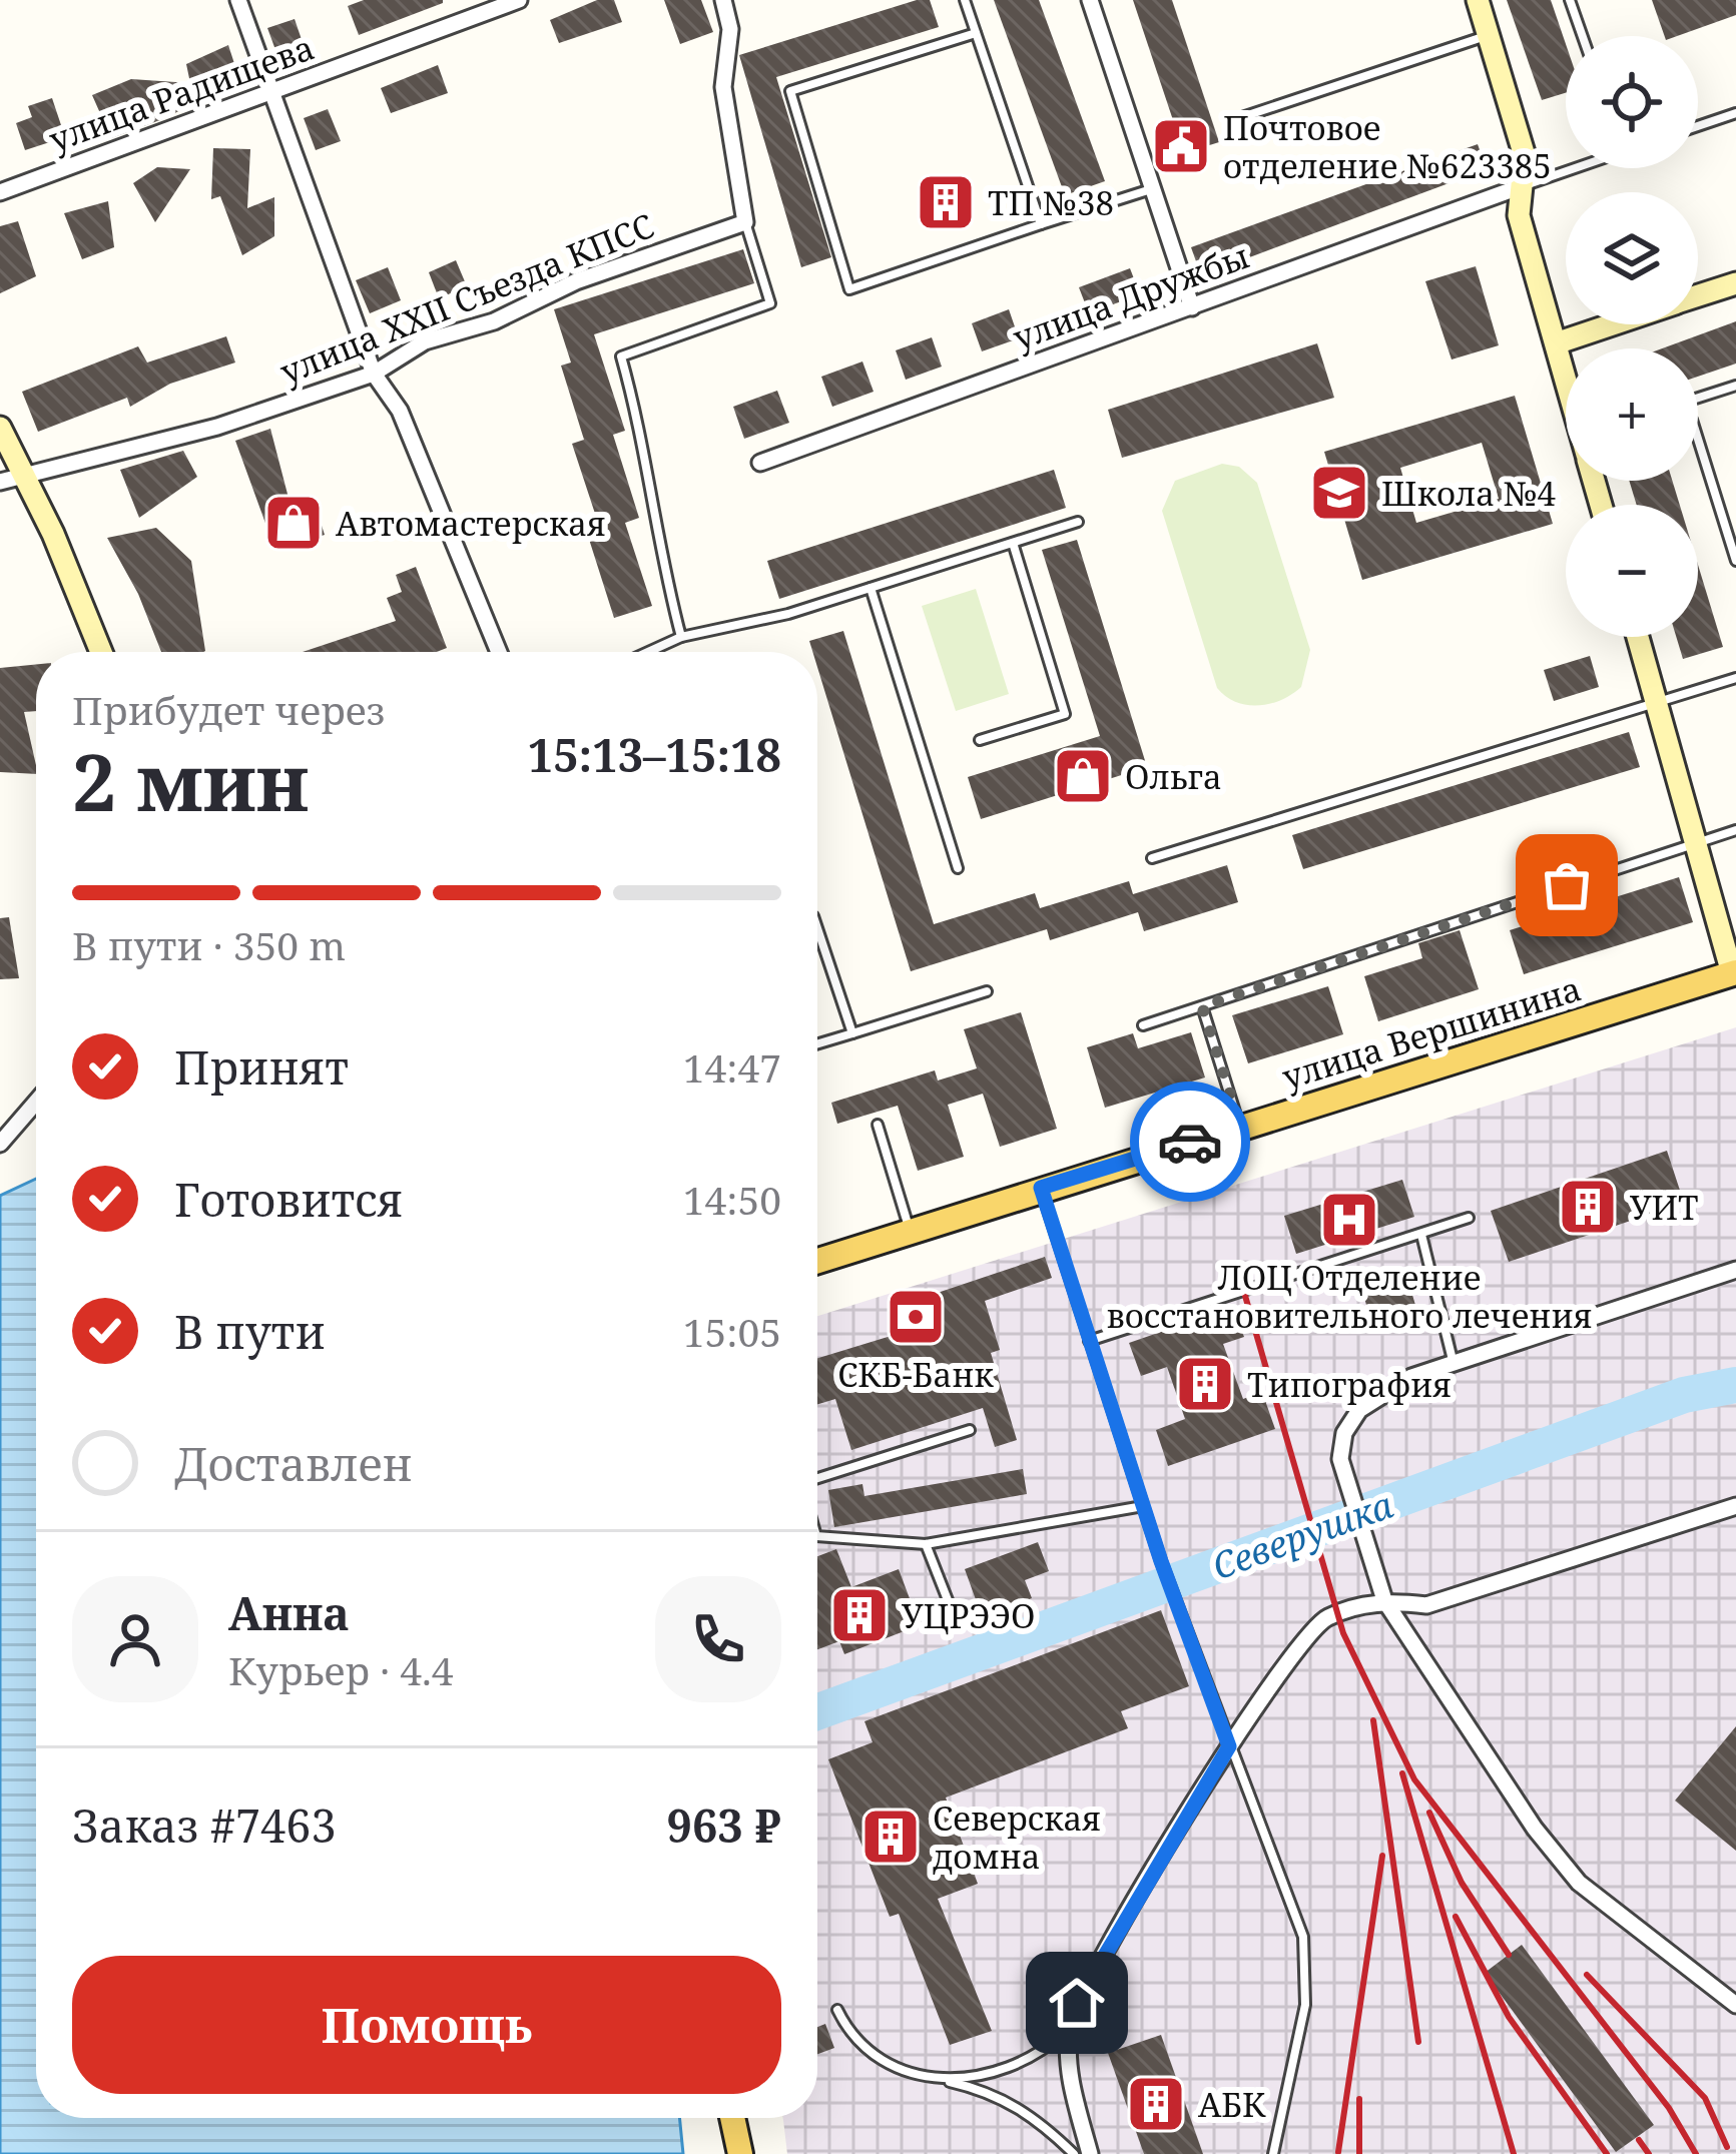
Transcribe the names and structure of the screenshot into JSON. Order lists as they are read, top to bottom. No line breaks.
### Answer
{"streets":{"main road":["улица Вершинина"],"street":["улица Радищева","улица Дружбы","улица XXII Съезда КПСС"]},"water":["Северушка"],"places":{"public building":["Почтовое отделение №623385"],"building":["ТП №38","УИТ","Типография","УЦРЭЭО","Северская домна","АБК"],"school or university":["Школа №4"],"shop":["Автомастерская","Ольга"],"hospital":["ЛОЦ Отделение восстановительного лечения"],"bank":["СКБ-Банк"]},"page":{"map_buttons":["+","−"],"heading":["2 мин","Прибудет через","15:13–15:18"],"panel":["Анна","Курьер · 4.4","Заказ #7463","963 ₽"],"bar":"В пути · 350 m","list":[["Принят","14:47"],["Готовится","14:50"],["В пути","15:05"],"Доставлен"],"buttons":"Помощь"}}
